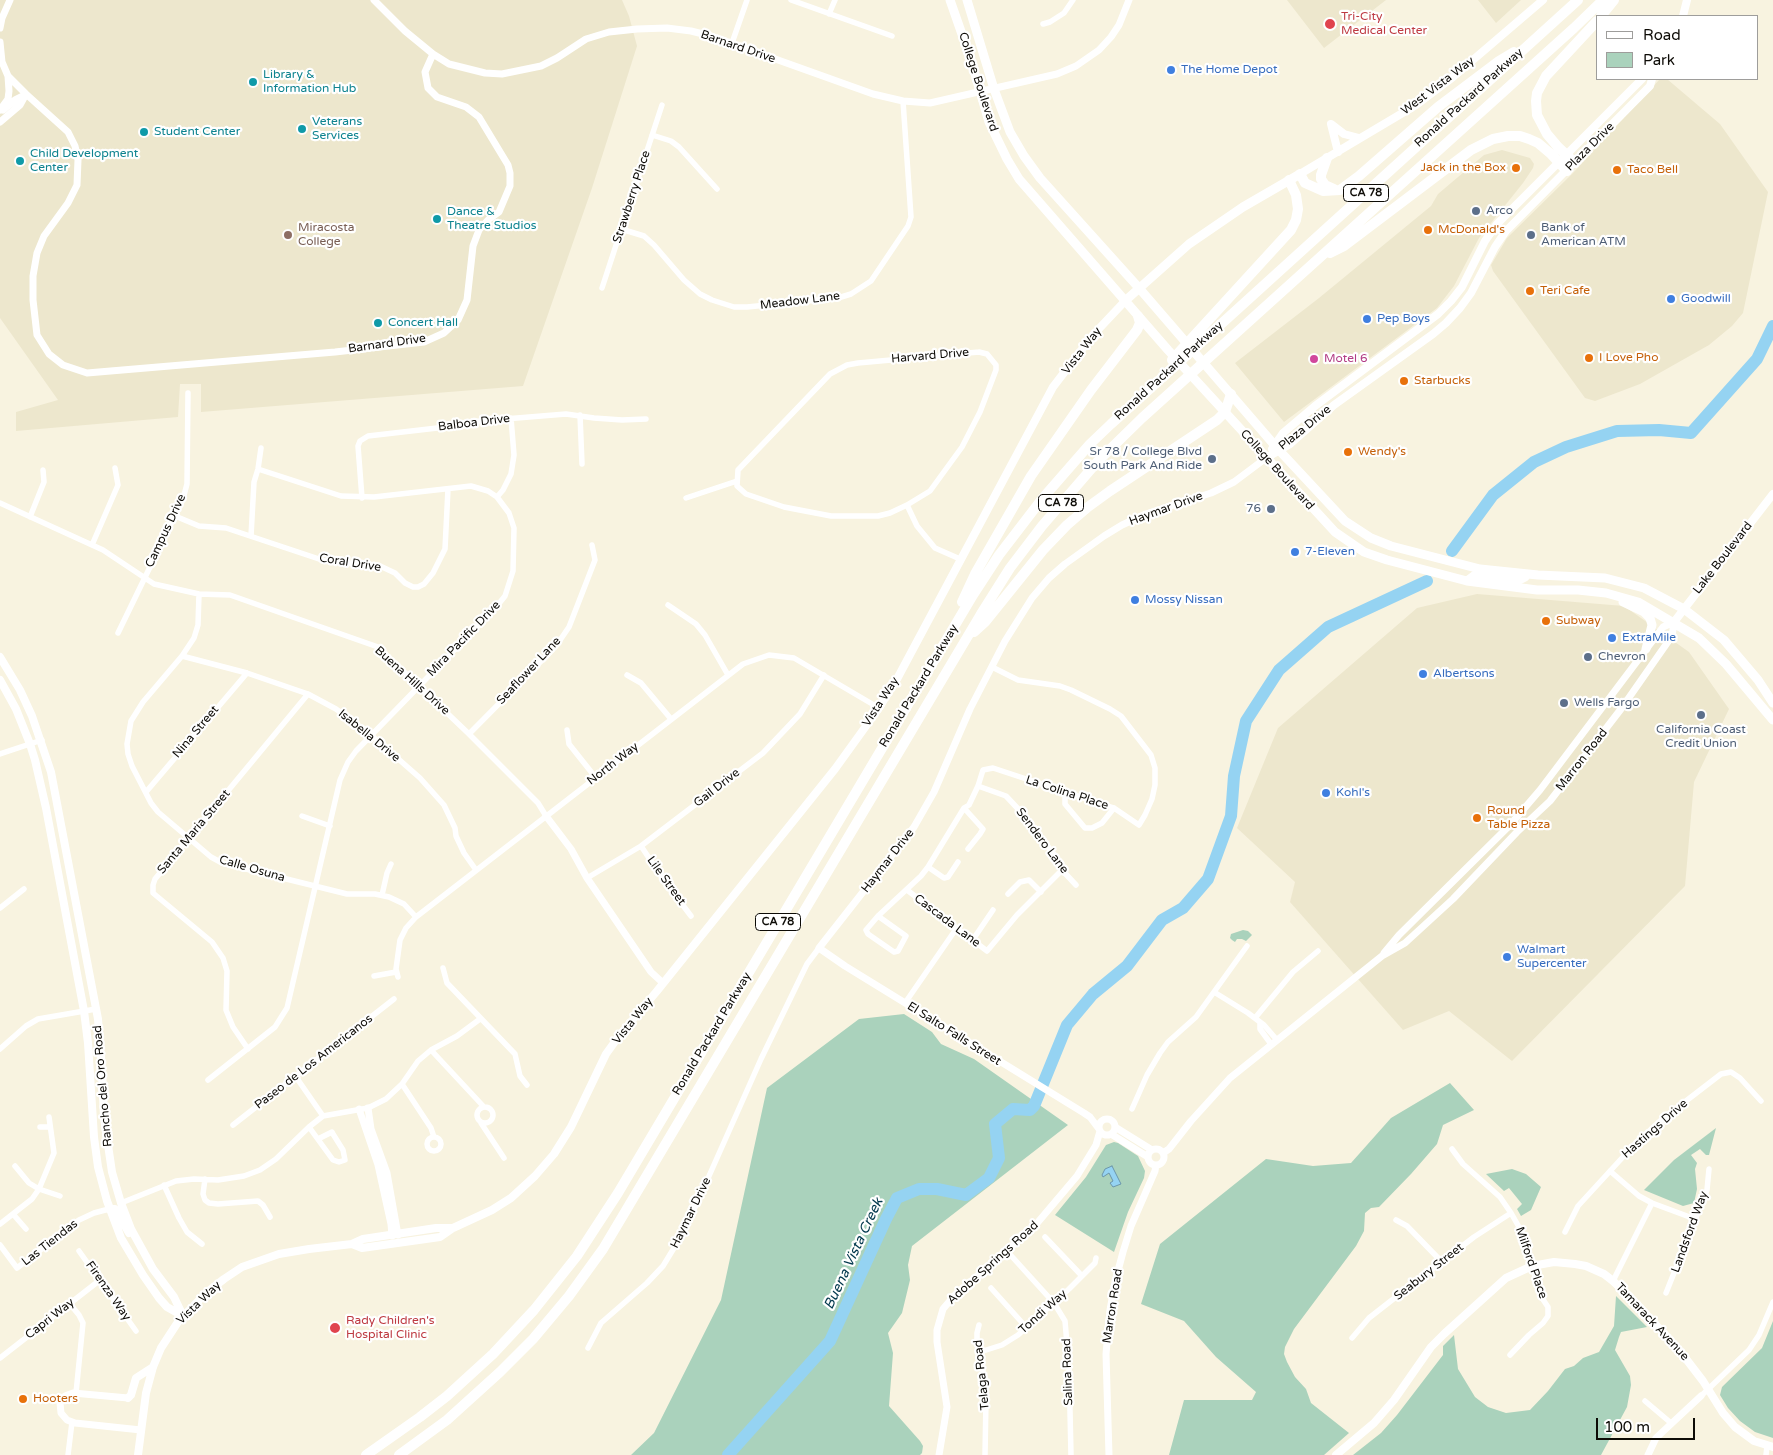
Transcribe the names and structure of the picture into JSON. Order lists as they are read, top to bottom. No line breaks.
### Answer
{"streets":{"highway":["Ronald Packard Parkway","CA 78"],"main road":["College Boulevard","West Vista Way","Plaza Drive","Vista Way","Lake Boulevard","Rancho del Oro Road","Tamarack Avenue"],"street":["Barnard Drive","Strawberry Place","Meadow Lane","Harvard Drive","Balboa Drive","Haymar Drive","Campus Drive","Coral Drive","Mira Pacific Drive","Seaflower Lane","Buena Hills Drive","Nina Street","Isabella Drive","Marron Road","North Way","Gail Drive","La Colina Place","Santa Maria Street","Sendero Lane","Calle Osuna","Lile Street","Cascada Lane","El Salto Falls Street","Paseo de Los Americanos","Hastings Drive","Landsford Way","Las Tiendas","Adobe Springs Road","Milford Place","Seabury Street","Firenza Way","Tondi Way","Capri Way","Salina Road","Telaga Road"]},"crossings":[["Barnard Drive","College Boulevard"],["Barnard Drive","Meadow Lane"],["College Boulevard","Plaza Drive"],["College Boulevard","Vista Way"],["College Boulevard","Haymar Drive"],["College Boulevard","Lake Boulevard"],["College Boulevard","Marron Road"],["West Vista Way","Vista Way"],["Plaza Drive","Haymar Drive"],["Strawberry Place","Meadow Lane"],["Vista Way","Buena Hills Drive"],["Vista Way","North Way"],["Vista Way","Rancho del Oro Road"],["Haymar Drive","La Colina Place"],["Haymar Drive","El Salto Falls Street"],["Campus Drive","Coral Drive"],["Campus Drive","Buena Hills Drive"],["Lake Boulevard","Marron Road"],["Mira Pacific Drive","Buena Hills Drive"],["Mira Pacific Drive","Isabella Drive"],["Mira Pacific Drive","Santa Maria Street"],["Mira Pacific Drive","Calle Osuna"],["Seaflower Lane","Buena Hills Drive"],["Buena Hills Drive","North Way"],["Buena Hills Drive","Gail Drive"],["Buena Hills Drive","Calle Osuna"],["Nina Street","Isabella Drive"],["Nina Street","Calle Osuna"],["Isabella Drive","North Way"],["Isabella Drive","Santa Maria Street"],["Isabella Drive","Calle Osuna"],["North Way","Gail Drive"],["North Way","Calle Osuna"],["Gail Drive","Lile Street"],["La Colina Place","Sendero Lane"],["Santa Maria Street","Calle Osuna"],["El Salto Falls Street","Adobe Springs Road"],["Rancho del Oro Road","Las Tiendas"],["Adobe Springs Road","Salina Road"],["Milford Place","Seabury Street"],["Milford Place","Tamarack Avenue"],["Firenza Way","Capri Way"],["Tondi Way","Salina Road"],["Tondi Way","Telaga Road"]],"water":["Buena Vista Creek"],"places":["Tri-City Medical Center","The Home Depot","Library & Information Hub","Veterans Services","Student Center","Child Development Center","Jack in the Box","Taco Bell","Arco","Dance & Theatre Studios","McDonald's","Miracosta College","Bank of American ATM","Teri Cafe","Goodwill","Pep Boys","Concert Hall","I Love Pho","Motel 6","Starbucks","Wendy's","Sr 78 / College Blvd South Park And Ride","76","7-Eleven","Mossy Nissan","Subway","ExtraMile","Chevron","Albertsons","Wells Fargo","California Coast Credit Union","Kohl's","Round Table Pizza","Walmart Supercenter","Rady Children's Hospital Clinic","Hooters"],"legend":["Road","Park"],"scale_bar":"100 m"}
